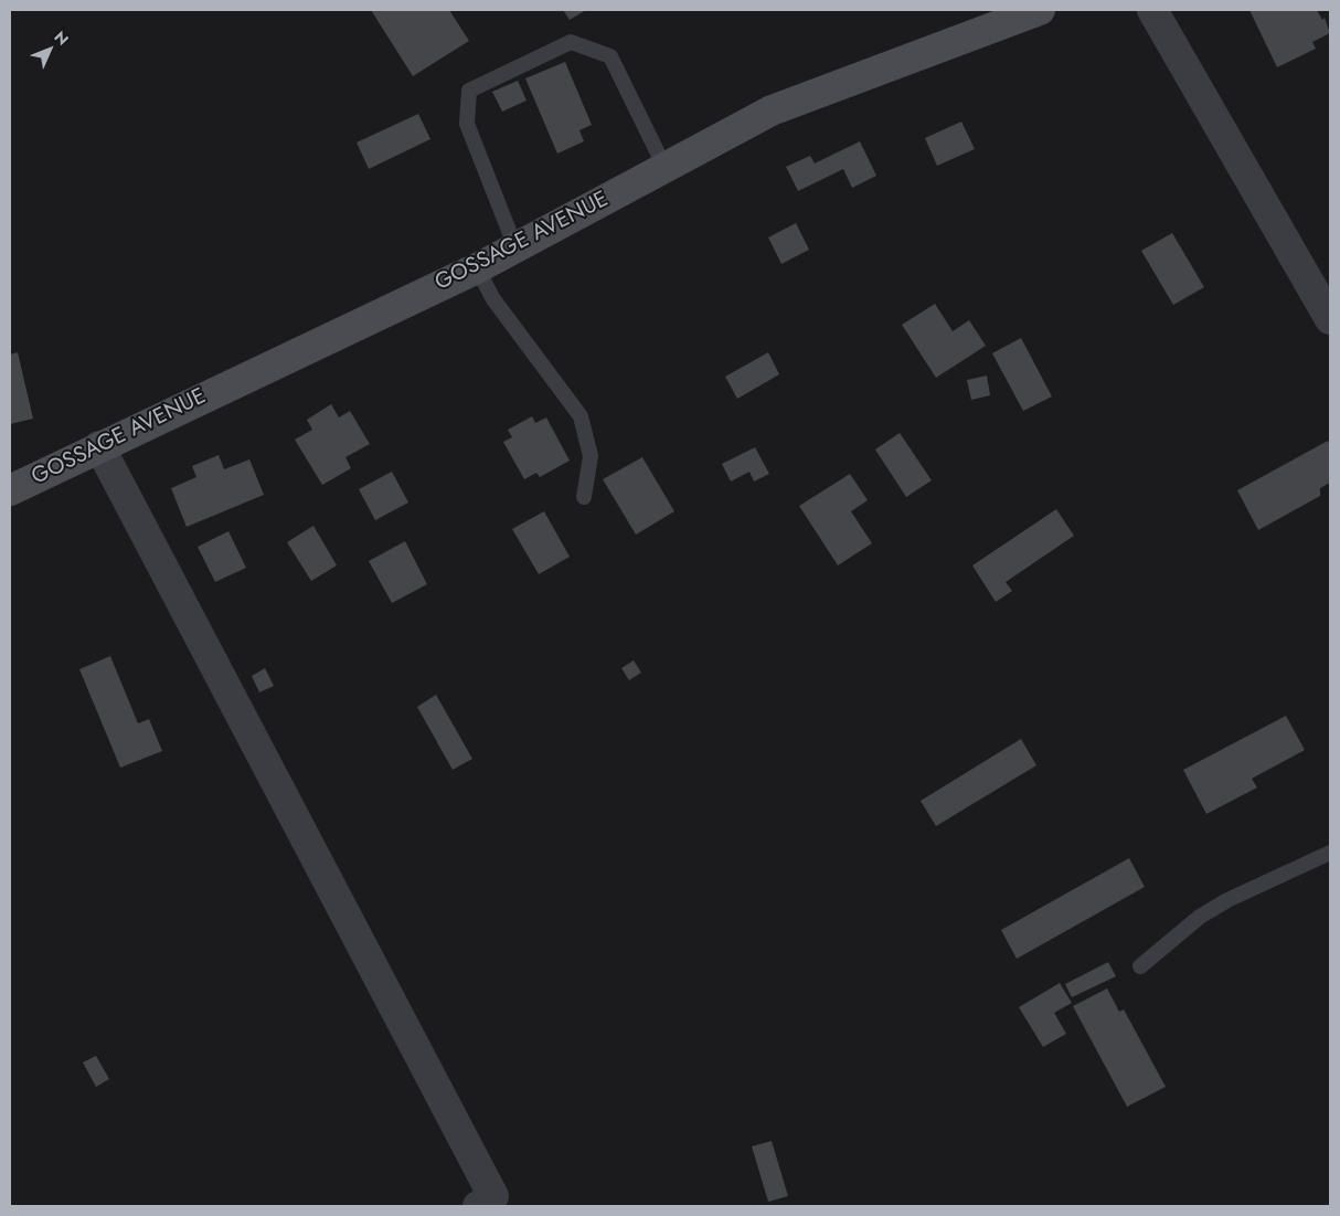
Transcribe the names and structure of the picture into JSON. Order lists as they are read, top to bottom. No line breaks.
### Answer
{"streets":{"street":["GOSSAGE AVENUE"]},"north":"top right"}
